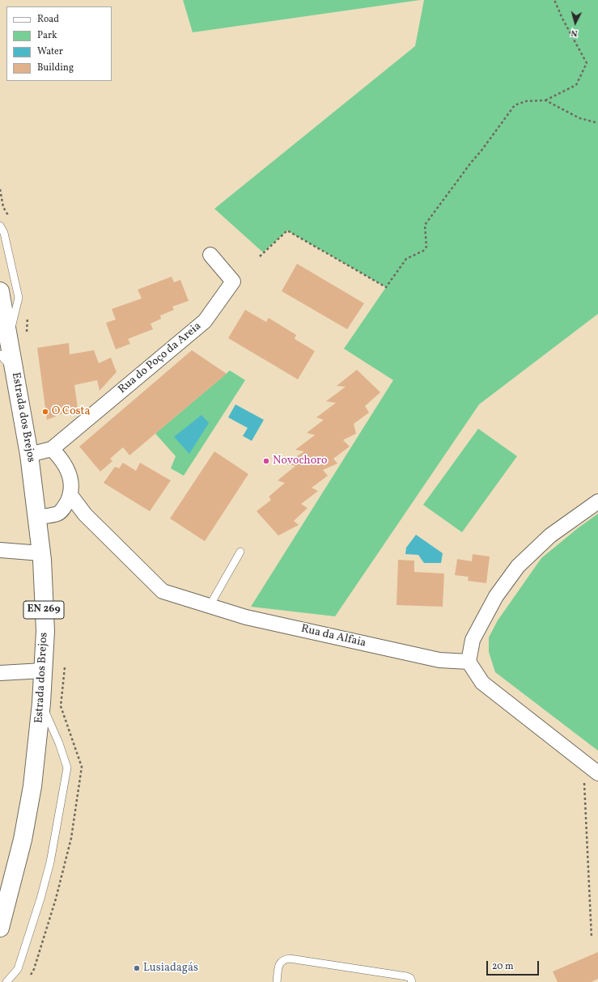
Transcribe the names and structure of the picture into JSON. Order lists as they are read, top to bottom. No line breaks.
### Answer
{"streets":{"main road":["Estrada dos Brejos","EN 269"],"street":["Rua do Poço da Areia","Rua da Alfaia"]},"places":["O Costa","Novochoro","Lusiadagás"],"legend":["Road","Park","Water","Building"],"scale_bar":"20 m","north":"bottom"}
